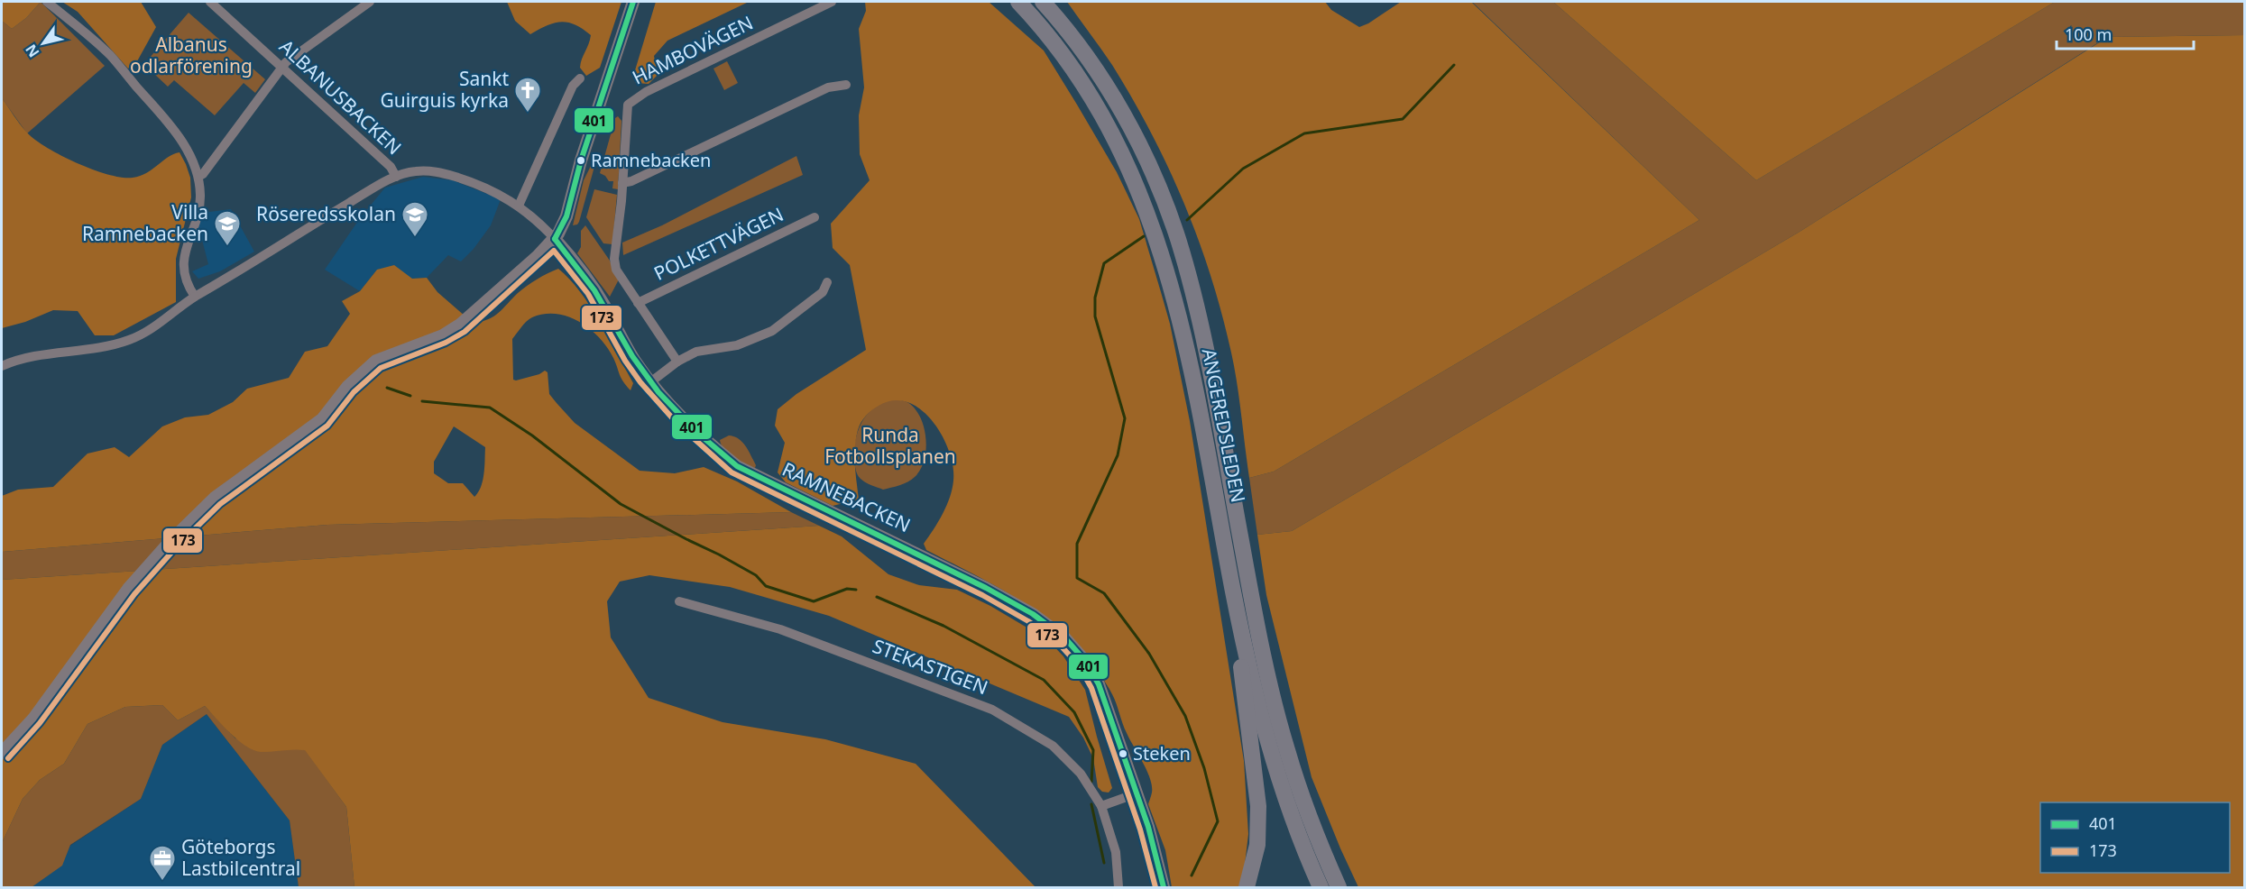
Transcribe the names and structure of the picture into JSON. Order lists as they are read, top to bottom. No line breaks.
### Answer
{"streets":{"highway":["ANGEREDSLEDEN"],"street":["HAMBOVÄGEN","ALBANUSBACKEN","POLKETTVÄGEN","RAMNEBACKEN","STEKASTIGEN"]},"crossings":[["ALBANUSBACKEN","RAMNEBACKEN"]],"parks":["Albanus odlarförening","Runda Fotbollsplanen"],"places":{"church":["Sankt Guirguis kyrka"],"other":["Ramnebacken","Steken"],"school or university":["Röseredsskolan","Villa Ramnebacken"],"office":["Göteborgs Lastbilcentral"]},"lines":["transit line 401","transit line 173"],"legend":["401","173"],"scale_bar":"100 m","north":"bottom left"}
